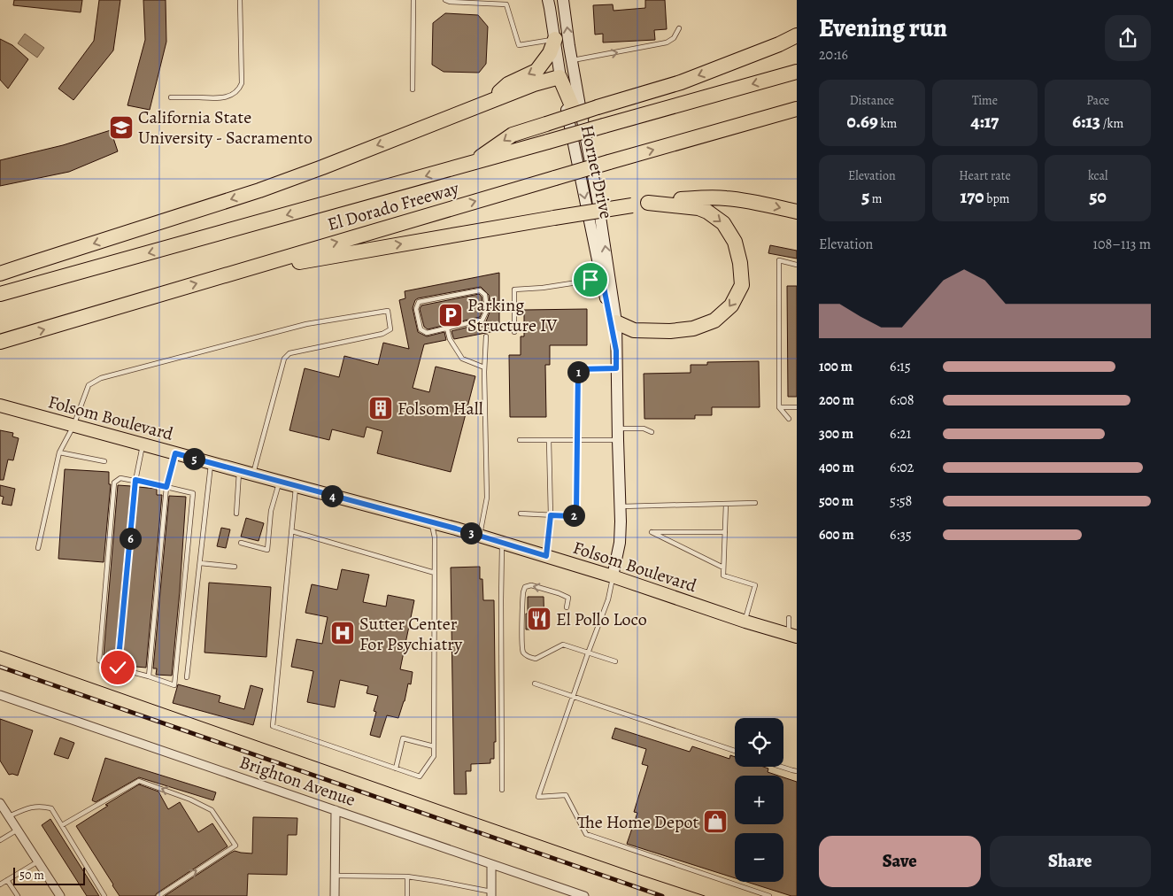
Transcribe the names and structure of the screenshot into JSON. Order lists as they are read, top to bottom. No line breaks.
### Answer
{"streets":{"highway":["El Dorado Freeway"],"main road":["Folsom Boulevard"],"street":["Hornet Drive","Brighton Avenue"]},"crossings":[["Hornet Drive","Folsom Boulevard"]],"places":{"school or university":["California State University - Sacramento"],"parking":["Parking Structure IV"],"building":["Folsom Hall"],"restaurant":["El Pollo Loco"],"hospital":["Sutter Center For Psychiatry"],"shop":["The Home Depot"]},"scale_bar":"50 m","page":{"heading":["Evening run","20:16"],"stats":[["Distance","0.69 km"],["Time","4:17"],["Pace","6:13 /km"],["Elevation","5 m"],["Heart rate","170 bpm"],["kcal","50"]],"chart":["Elevation","108–113 m"],"list":[{"name":"100 m","note":"6:15"},{"name":"200 m","note":"6:08"},{"name":"300 m","note":"6:21"},{"name":"400 m","note":"6:02"},{"name":"500 m","note":"5:58"},{"name":"600 m","note":"6:35"}],"pins":["1","5","4","2","3","6"],"map_buttons":["+","−"],"buttons":["Save","Share"],"scale":"50 m"}}
